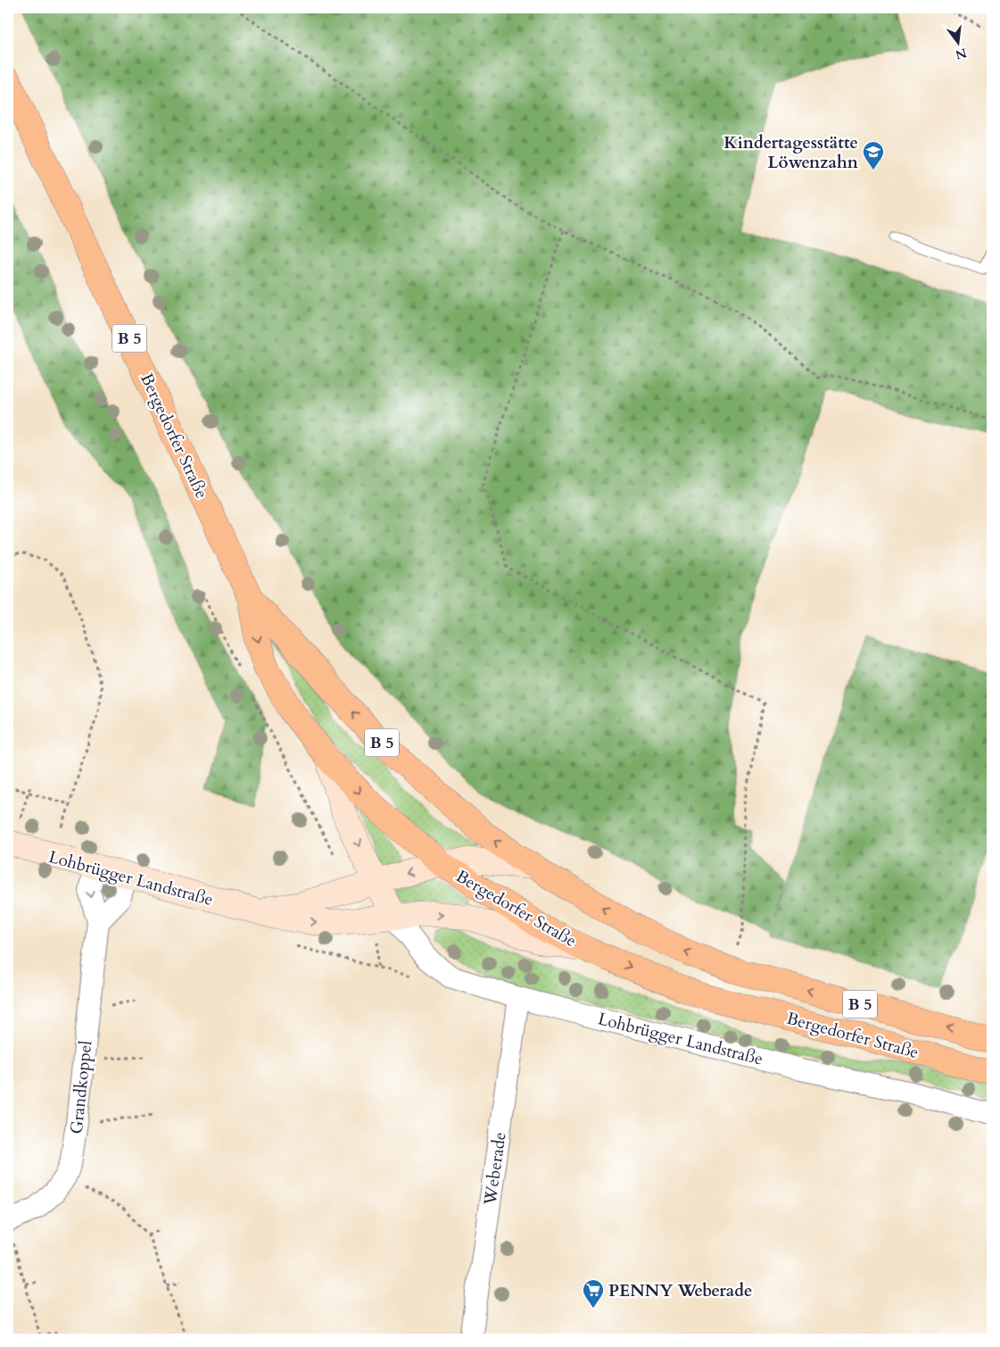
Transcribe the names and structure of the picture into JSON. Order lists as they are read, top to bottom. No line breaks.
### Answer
{"streets":{"main road":["B 5","Bergedorfer Straße"],"street":["Lohbrügger Landstraße","Grandkoppel","Weberade"]},"crossings":[["Bergedorfer Straße","Lohbrügger Landstraße"],["Lohbrügger Landstraße","Grandkoppel"],["Lohbrügger Landstraße","Weberade"]],"places":{"school or university":["Kindertagesstätte Löwenzahn"],"supermarket":["PENNY Weberade"]},"north":"bottom"}
